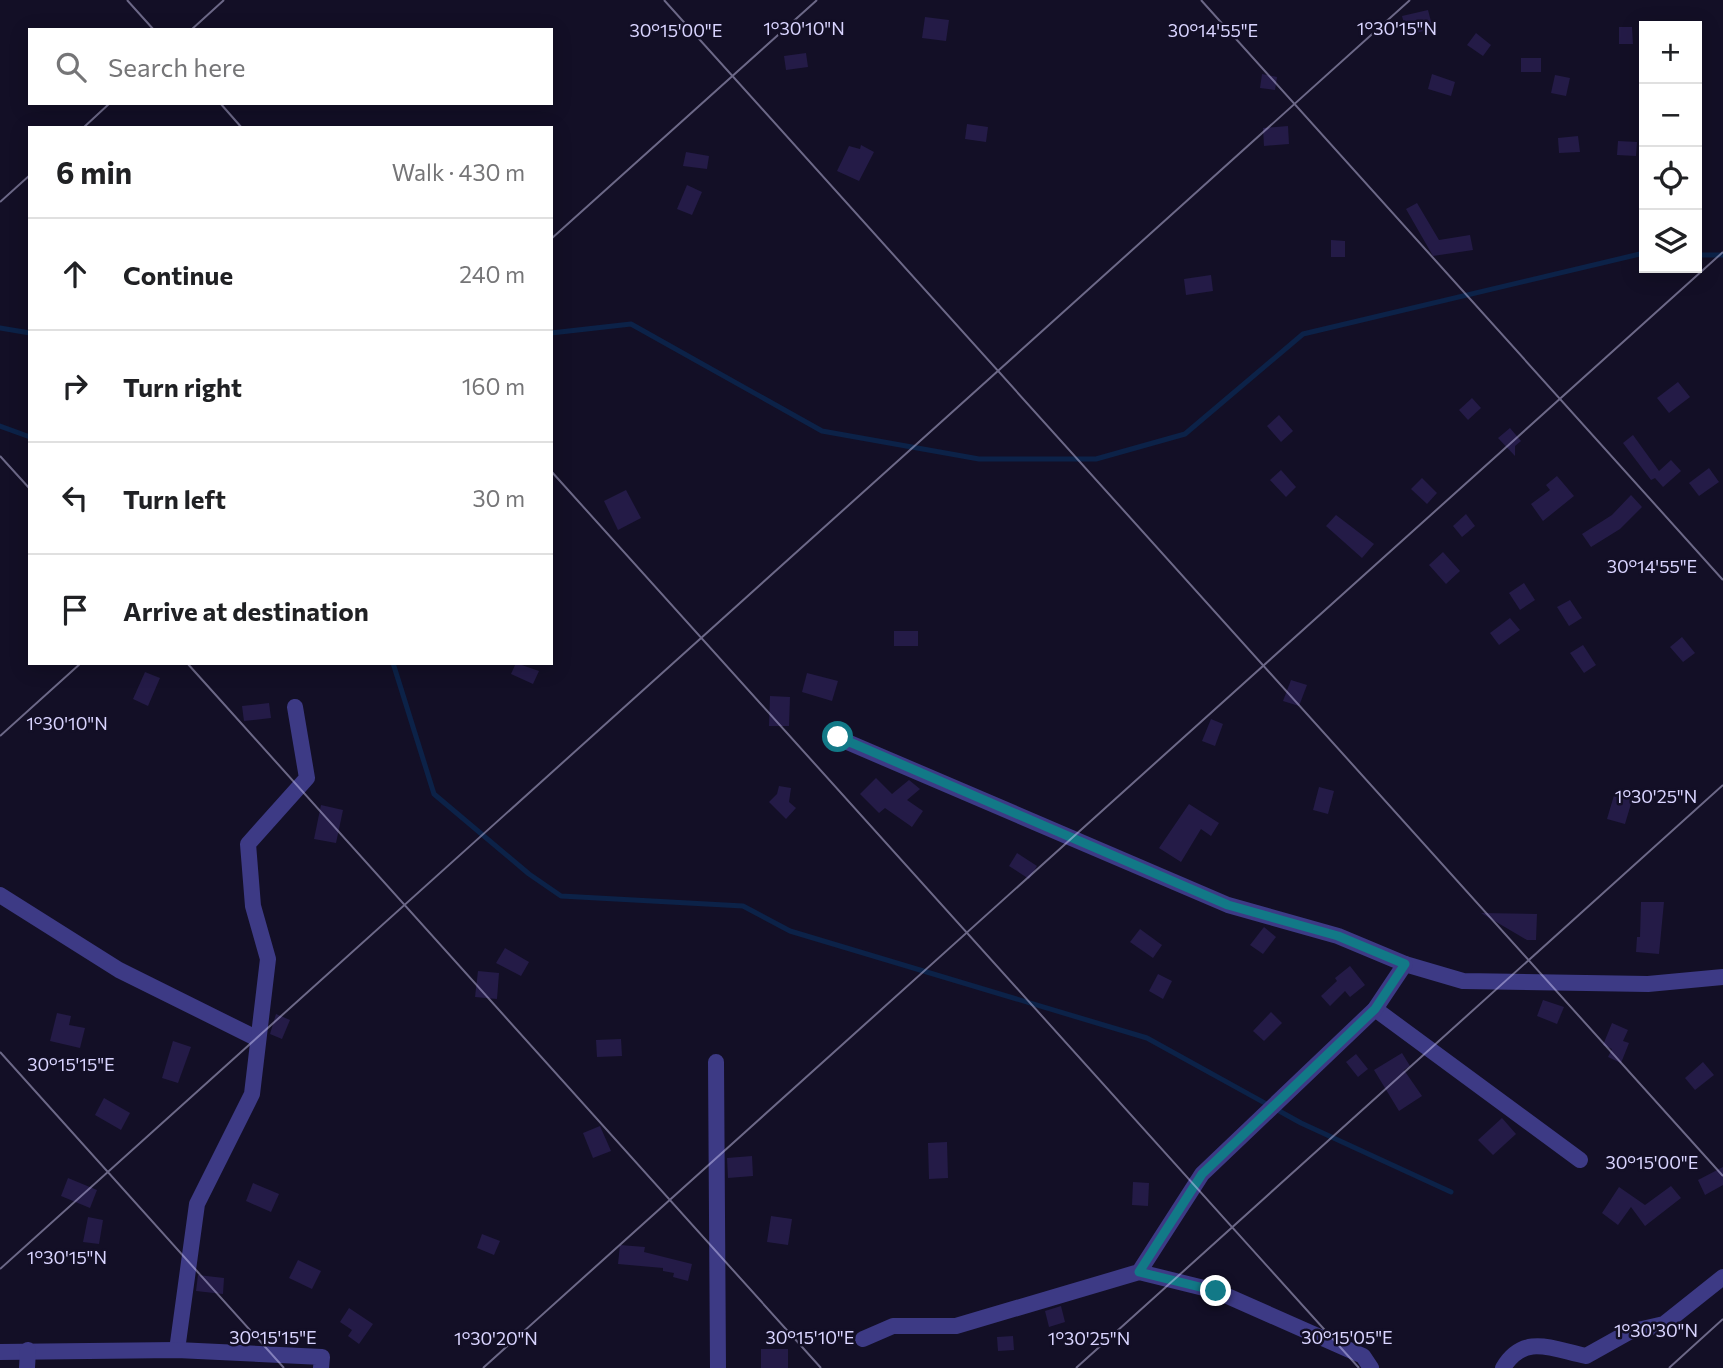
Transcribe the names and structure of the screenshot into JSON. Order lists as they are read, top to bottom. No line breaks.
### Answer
{"page":{"map_buttons":["+","−"],"search":"Search here","heading":["6 min","Walk · 430 m"],"list":[["Continue","240 m"],["Turn right","160 m"],["Turn left","30 m"],"Arrive at destination"]},"coordinates":["1°30'10\"N","1°30'15\"N","30°15'00\"E","30°14'55\"E","1°30'25\"N","30°15'15\"E","1°30'30\"N","30°15'10\"E","30°15'05\"E","1°30'20\"N"]}
